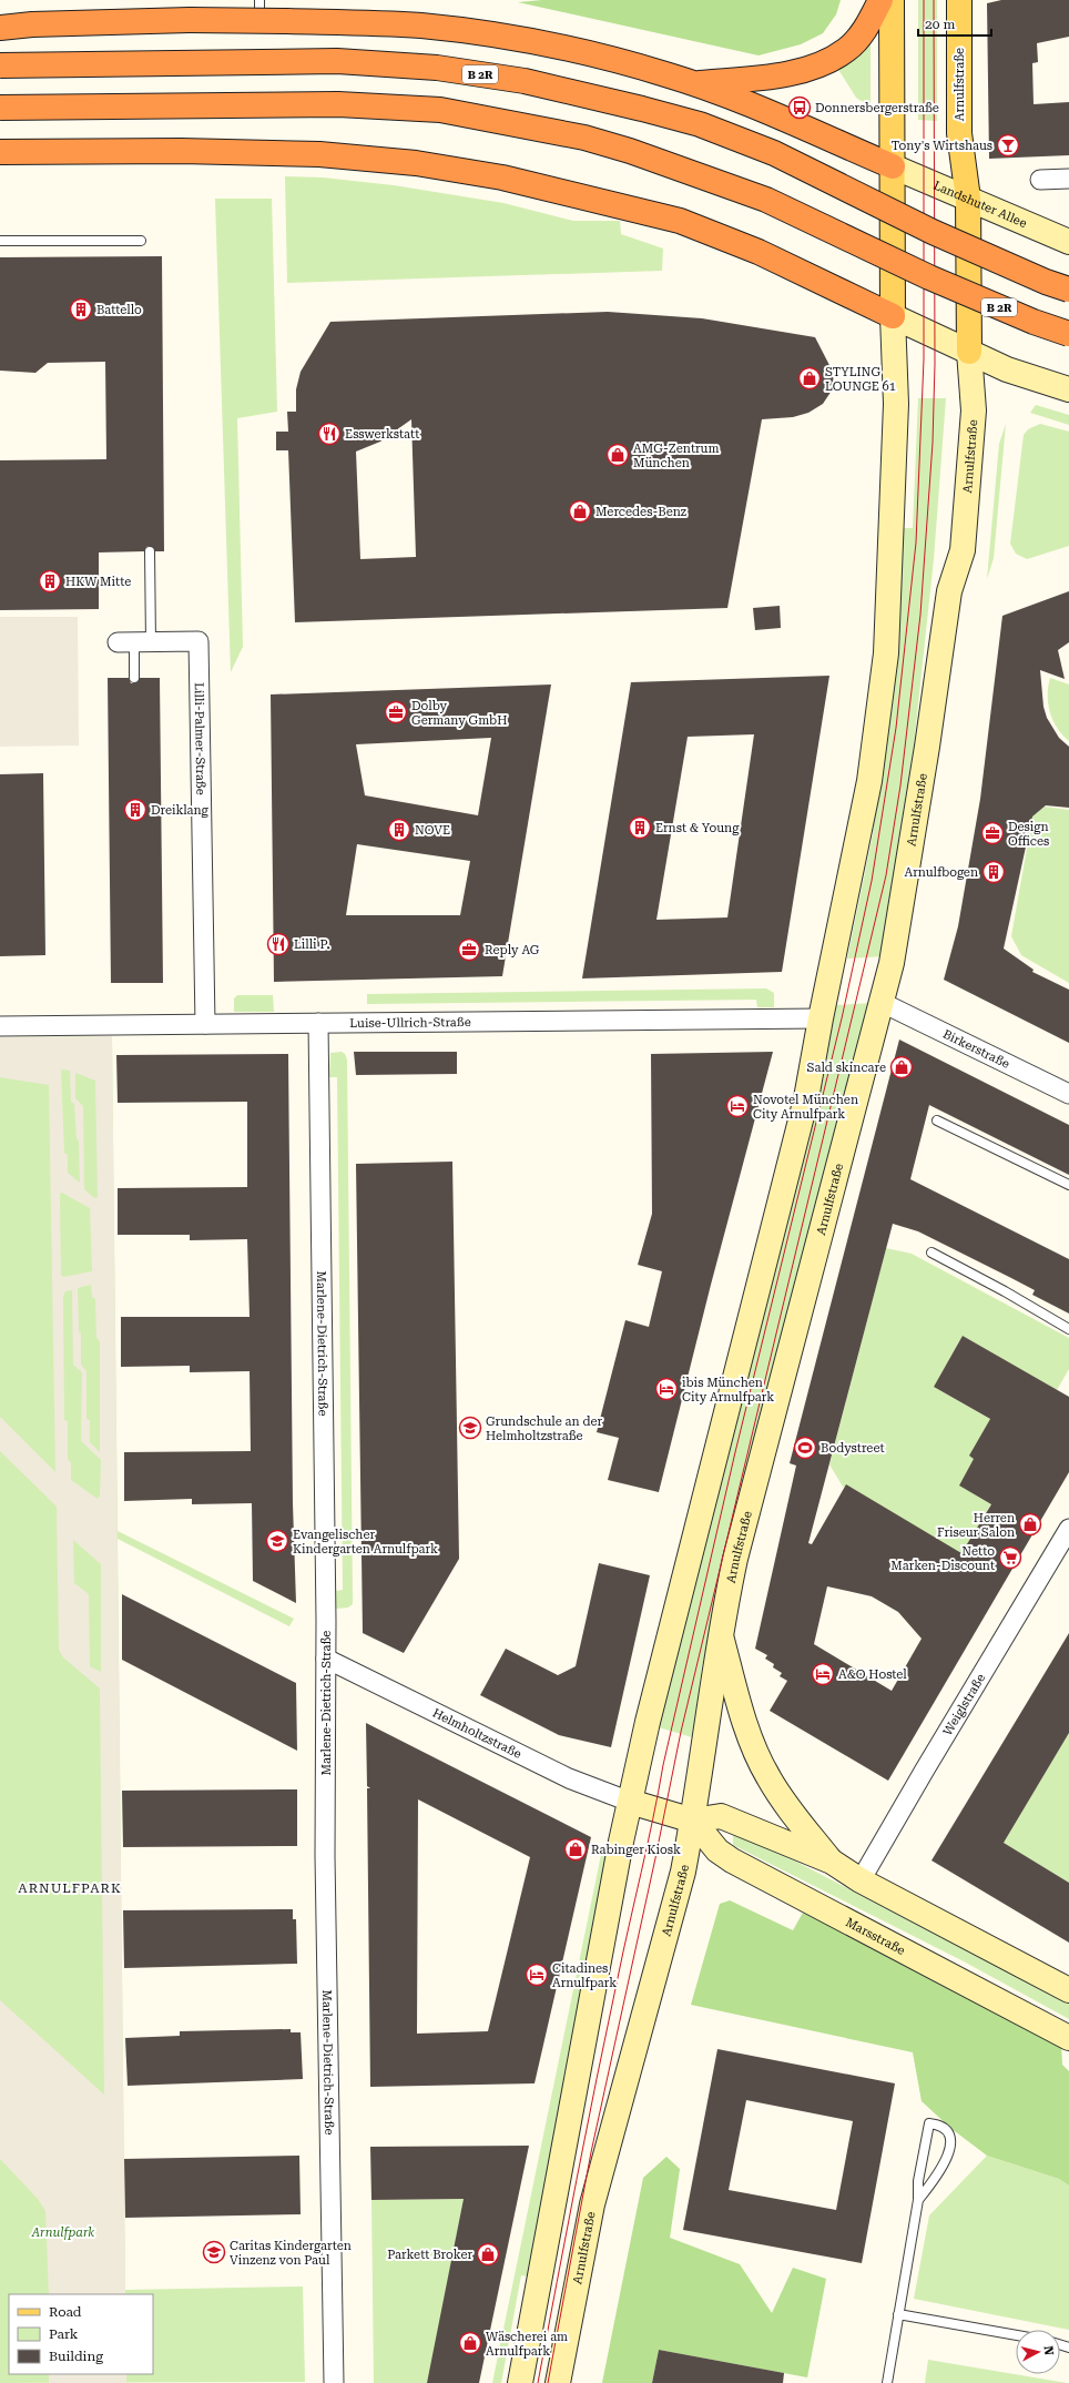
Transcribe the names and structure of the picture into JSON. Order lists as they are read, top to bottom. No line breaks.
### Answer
{"streets":{"highway":["B 2R"],"main road":["Arnulfstraße","Landshuter Allee","Marsstraße"],"street":["Lilli-Palmer-Straße","Luise-Ullrich-Straße","Birkerstraße","Marlene-Dietrich-Straße","Weiglstraße","Helmholtzstraße"]},"crossings":[["Arnulfstraße","Landshuter Allee"],["Arnulfstraße","Birkerstraße"],["Arnulfstraße","Marsstraße"],["Lilli-Palmer-Straße","Luise-Ullrich-Straße"],["Luise-Ullrich-Straße","Marlene-Dietrich-Straße"],["Marlene-Dietrich-Straße","Helmholtzstraße"]],"districts":["ARNULFPARK"],"parks":["Arnulfpark"],"places":{"bus stop":["Donnersbergerstraße"],"bar":["Tony's Wirtshaus"],"building":["Battello","HKW Mitte","Dreiklang","Ernst & Young","NOVE","Arnulfbogen"],"shop":["STYLING LOUNGE 61","AMG-Zentrum München","Mercedes-Benz","Sald skincare","Herren Friseur Salon","Rabinger Kiosk","Parkett Broker","Wäscherei am Arnulfpark"],"restaurant":["Esswerkstatt","Lilli P."],"office":["Dolby Germany GmbH","Design Offices","Reply AG"],"hotel":["Novotel München City Arnulfpark","ibis München City Arnulfpark","A&O Hostel","Citadines Arnulfpark"],"school or university":["Grundschule an der Helmholtzstraße","Evangelischer Kindergarten Arnulfpark","Caritas Kindergarten Vinzenz von Paul"],"sports":["Bodystreet"],"supermarket":["Netto Marken-Discount"]},"legend":["Road","Park","Building"],"scale_bar":"20 m","north":"right"}
